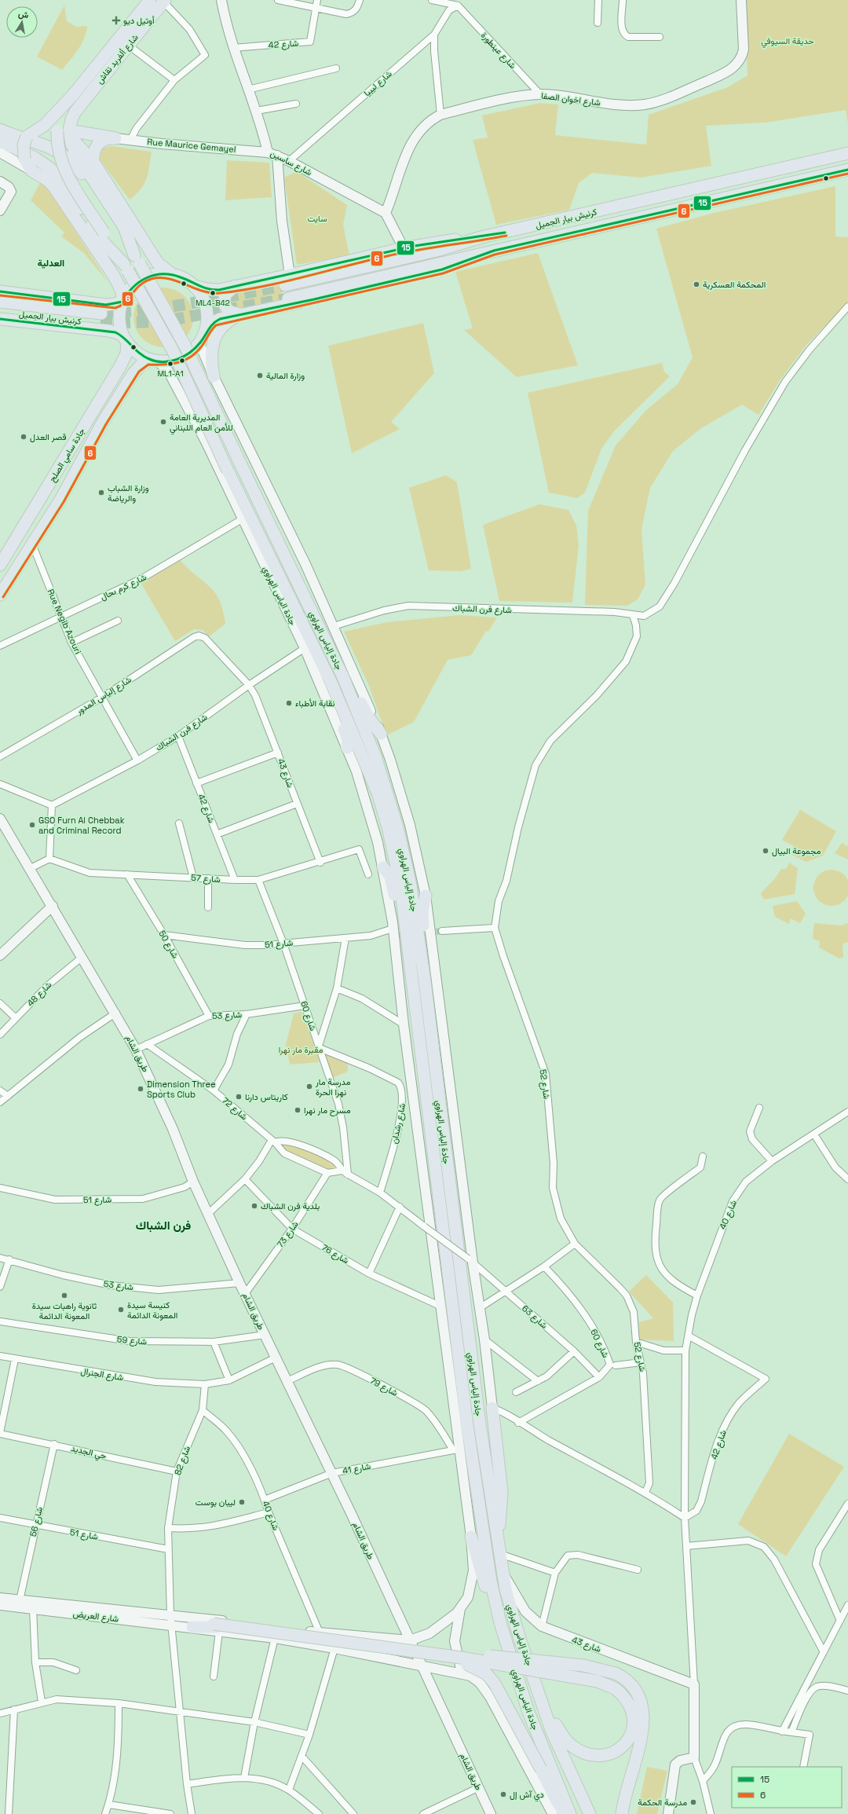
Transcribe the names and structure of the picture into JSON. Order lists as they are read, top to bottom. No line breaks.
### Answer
{"streets":{"highway":["شارع ألفريد نقاش","كرنيش بيار الجميل","جادة سامي الصلح","جادة الياس الهراوي","جادة إلياس الهراوي"],"street":["شارع 42","شارع عينطورة","شارع ليبيا","شارع اخوان الصفا","Rue Maurice Gemayel","شارع ساسين","شارع كرم ىحال","شارع فرن الشباك","Rue Negib Azouri","شارع إلياس المدور","شارع 43","شارع 57","شارع 51","شارع 50","شارع 48","شارع 53","شارع 60","طريق الشام","شارع 52","شارع 72","شارع رشدان","شارع 40","شارع 73","شارع 76","شارع 63","شارع 59","شارع الجنرال","شارع 79","حي الجديد","شارع 82","شارع 41","شارع 56","شارع العريض"]},"crossings":[["شارع 42","شارع ساسين"],["شارع 42","شارع فرن الشباك"],["شارع 42","شارع 57"],["شارع 42","شارع 40"],["شارع عينطورة","شارع ليبيا"],["شارع عينطورة","شارع اخوان الصفا"],["شارع ليبيا","شارع ساسين"],["شارع اخوان الصفا","شارع ساسين"],["Rue Maurice Gemayel","شارع ساسين"],["جادة سامي الصلح","جادة الياس الهراوي"],["جادة سامي الصلح","Rue Negib Azouri"],["شارع كرم ىحال","جادة الياس الهراوي"],["شارع كرم ىحال","Rue Negib Azouri"],["جادة الياس الهراوي","شارع فرن الشباك"],["جادة الياس الهراوي","جادة إلياس الهراوي"],["شارع فرن الشباك","Rue Negib Azouri"],["شارع فرن الشباك","جادة إلياس الهراوي"],["شارع فرن الشباك","شارع 43"],["Rue Negib Azouri","شارع إلياس المدور"],["جادة إلياس الهراوي","شارع 43"],["جادة إلياس الهراوي","شارع 63"],["شارع إلياس المدور","شارع 43"],["شارع 43","شارع 57"],["شارع 43","شارع 40"],["شارع 57","شارع 50"],["شارع 57","شارع 60"],["شارع 51","شارع 50"],["شارع 51","شارع 60"],["شارع 51","طريق الشام"],["شارع 51","شارع 82"],["شارع 51","شارع 56"],["شارع 50","شارع 53"],["شارع 48","طريق الشام"],["شارع 53","شارع 60"],["شارع 53","طريق الشام"],["شارع 53","شارع 72"],["شارع 60","شارع رشدان"],["شارع 60","شارع 63"],["طريق الشام","شارع 73"],["طريق الشام","شارع 59"],["طريق الشام","شارع 79"],["طريق الشام","شارع 41"],["طريق الشام","شارع العريض"],["شارع 72","شارع 73"],["شارع 40","شارع 82"],["شارع 40","شارع 41"],["شارع 40","شارع العريض"],["شارع 73","شارع 76"],["شارع الجنرال","شارع 82"],["شارع 79","شارع 41"],["حي الجديد","شارع 82"],["حي الجديد","شارع 56"],["شارع 82","شارع العريض"],["شارع 56","شارع العريض"]],"districts":["العدلية","فرن الشباك"],"parks":["حديقة السيوفي","سايت","مقبرة مار نهرا"],"places":{"health":["أوتيل ديو"],"other":["المحكمة العسكرية","ML4-B42","ML1-A1","وزارة المالية","المديرية العامة للأمن العام اللبناني","قصر العدل","وزارة الشباب والرياضة","نقابة الأطباء","GSO Furn Al Chebbak and Criminal Record","مجموعة البيال","مدرسة مار نهرا الحرة","Dimension Three Sports Club","كاريتاس دارنا","مسرح مار نهرا","بلدية فرن الشباك","ثانوية راهبات سيدة المعونة الدائمة","كنيسة سيدة المعونة الدائمة","ليبان بوست","دي آش إل","مدرسة الحكمة"]},"lines":["transit line 15","transit line 6"],"legend":["15","6"],"north":"top"}
